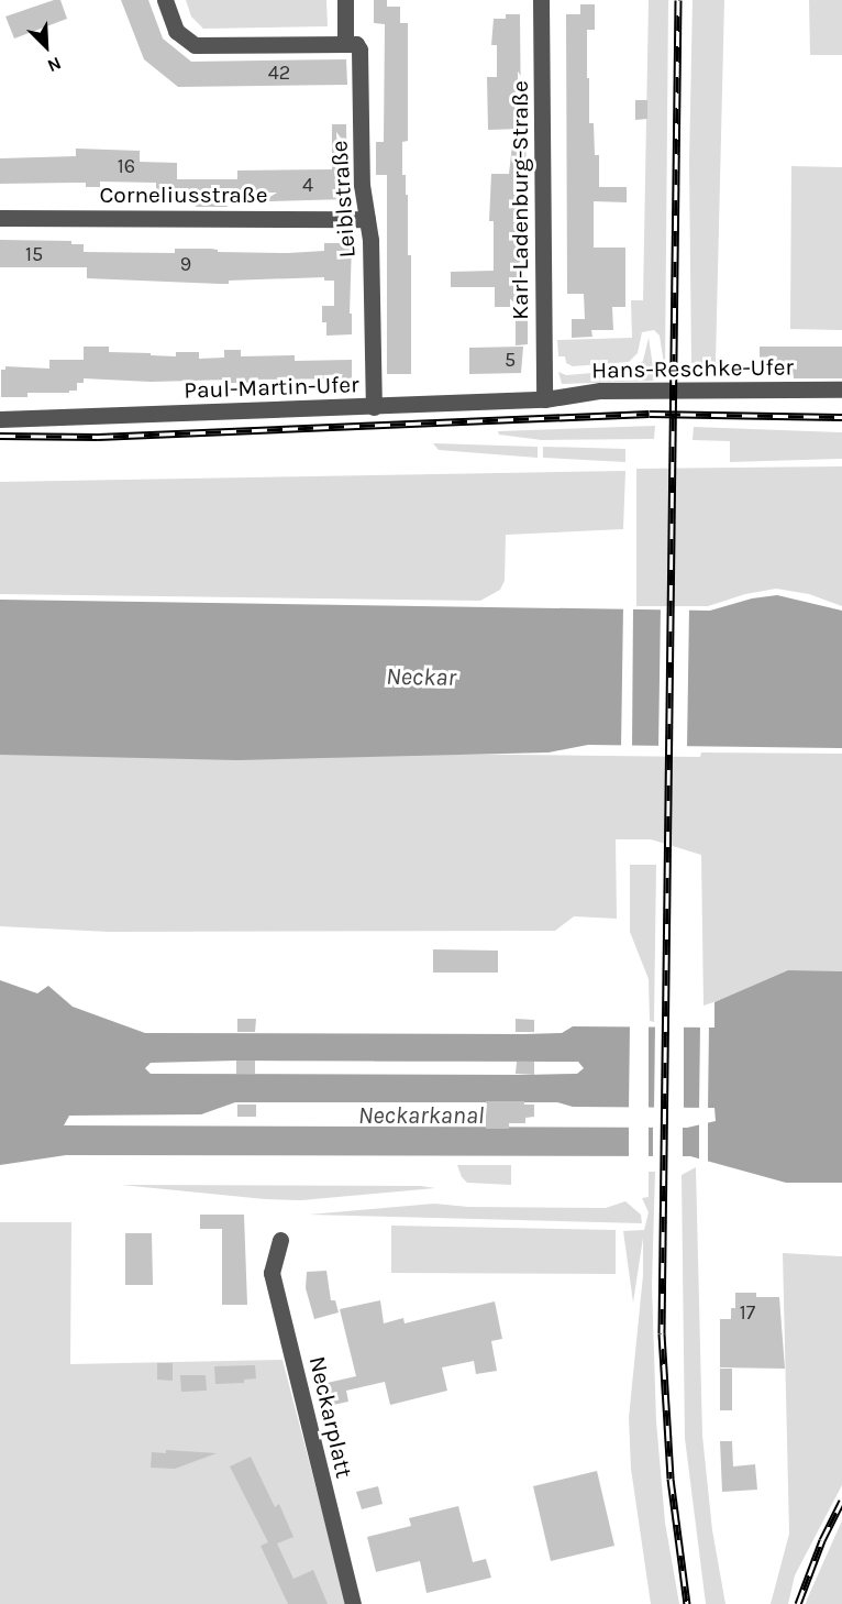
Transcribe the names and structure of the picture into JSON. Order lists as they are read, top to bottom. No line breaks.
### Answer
{"streets":{"street":["Corneliusstraße","Leiblstraße","Karl-Ladenburg-Straße","Hans-Reschke-Ufer","Paul-Martin-Ufer","Neckarplatt"]},"crossings":[["Corneliusstraße","Leiblstraße"],["Leiblstraße","Paul-Martin-Ufer"],["Karl-Ladenburg-Straße","Hans-Reschke-Ufer"],["Karl-Ladenburg-Straße","Paul-Martin-Ufer"],["Hans-Reschke-Ufer","Paul-Martin-Ufer"]],"water":["Neckar","Neckarkanal"],"house_numbers":["42","16","4","15","9","5","17"],"north":"bottom right"}
